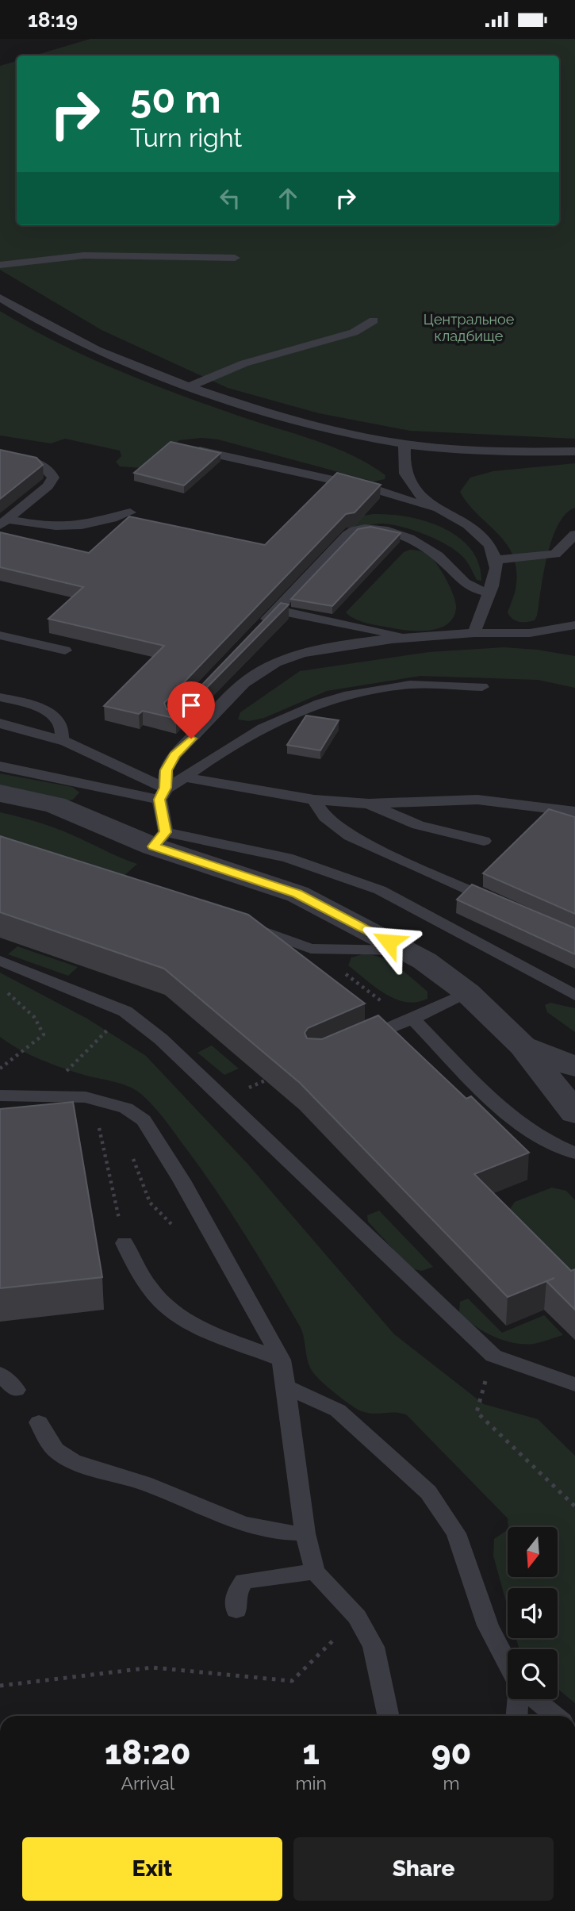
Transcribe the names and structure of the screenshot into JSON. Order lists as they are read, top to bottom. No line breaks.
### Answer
{"parks":["Центральное кладбище"],"north":"bottom","page":{"status":"18:19","turn":["50 m","Turn right"],"eta":["18:20","Arrival","1","min","90","m"],"buttons":["Exit","Share"]}}
